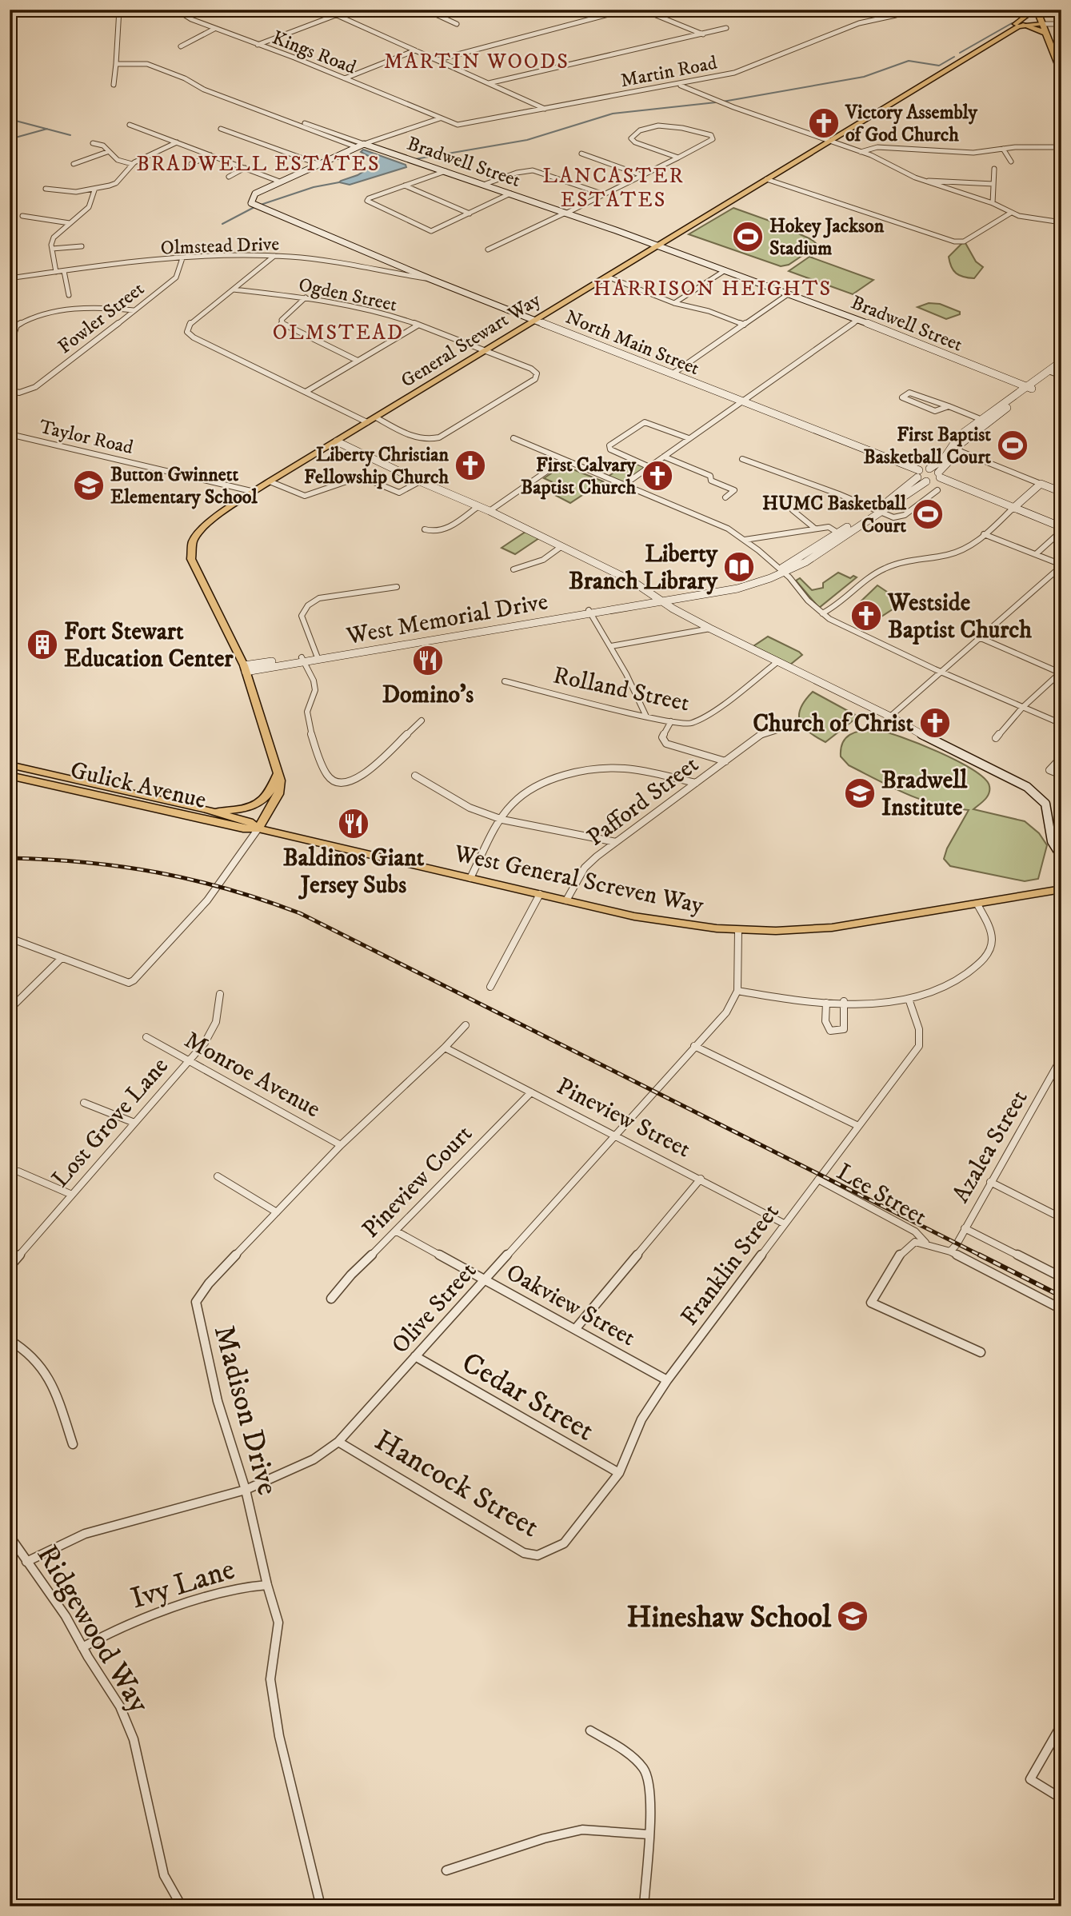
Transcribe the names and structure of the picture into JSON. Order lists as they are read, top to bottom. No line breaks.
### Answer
{"streets":{"main road":["General Stewart Way","Gulick Avenue","West General Screven Way"],"street":["Kings Road","Martin Road","Bradwell Street","Olmstead Drive","Ogden Street","Fowler Street","North Main Street","Taylor Road","West Memorial Drive","Rolland Street","Pafford Street","Monroe Avenue","Pineview Street","Lost Grove Lane","Azalea Street","Pineview Court","Lee Street","Franklin Street","Oakview Street","Olive Street","Cedar Street","Madison Drive","Hancock Street","Ivy Lane","Ridgewood Way"]},"crossings":[["Kings Road","Martin Road"],["Bradwell Street","General Stewart Way"],["Olmstead Drive","Fowler Street"],["Olmstead Drive","North Main Street"],["Ogden Street","General Stewart Way"],["General Stewart Way","North Main Street"],["General Stewart Way","Taylor Road"],["General Stewart Way","West Memorial Drive"],["General Stewart Way","Gulick Avenue"],["General Stewart Way","West General Screven Way"],["North Main Street","West Memorial Drive"],["Rolland Street","Pafford Street"],["Gulick Avenue","West General Screven Way"],["Pafford Street","West General Screven Way"],["West General Screven Way","Olive Street"],["Monroe Avenue","Lost Grove Lane"],["Monroe Avenue","Madison Drive"],["Pineview Street","Pineview Court"],["Pineview Street","Franklin Street"],["Pineview Street","Olive Street"],["Pineview Street","Madison Drive"],["Azalea Street","Lee Street"],["Pineview Court","Oakview Street"],["Lee Street","Franklin Street"],["Franklin Street","Oakview Street"],["Franklin Street","Cedar Street"],["Franklin Street","Hancock Street"],["Oakview Street","Olive Street"],["Olive Street","Cedar Street"],["Olive Street","Madison Drive"],["Olive Street","Hancock Street"],["Olive Street","Ridgewood Way"],["Madison Drive","Ivy Lane"],["Ivy Lane","Ridgewood Way"]],"districts":["MARTIN WOODS","BRADWELL ESTATES","LANCASTER ESTATES","HARRISON HEIGHTS","OLMSTEAD"],"places":{"church":["Victory Assembly of God Church","Liberty Christian Fellowship Church","First Calvary Baptist Church","Westside Baptist Church","Church of Christ"],"sports":["Hokey Jackson Stadium","First Baptist Basketball Court","HUMC Basketball Court"],"school or university":["Button Gwinnett Elementary School","Bradwell Institute","Hineshaw School"],"library":["Liberty Branch Library"],"building":["Fort Stewart Education Center"],"restaurant":["Domino's","Baldinos Giant Jersey Subs"]}}
